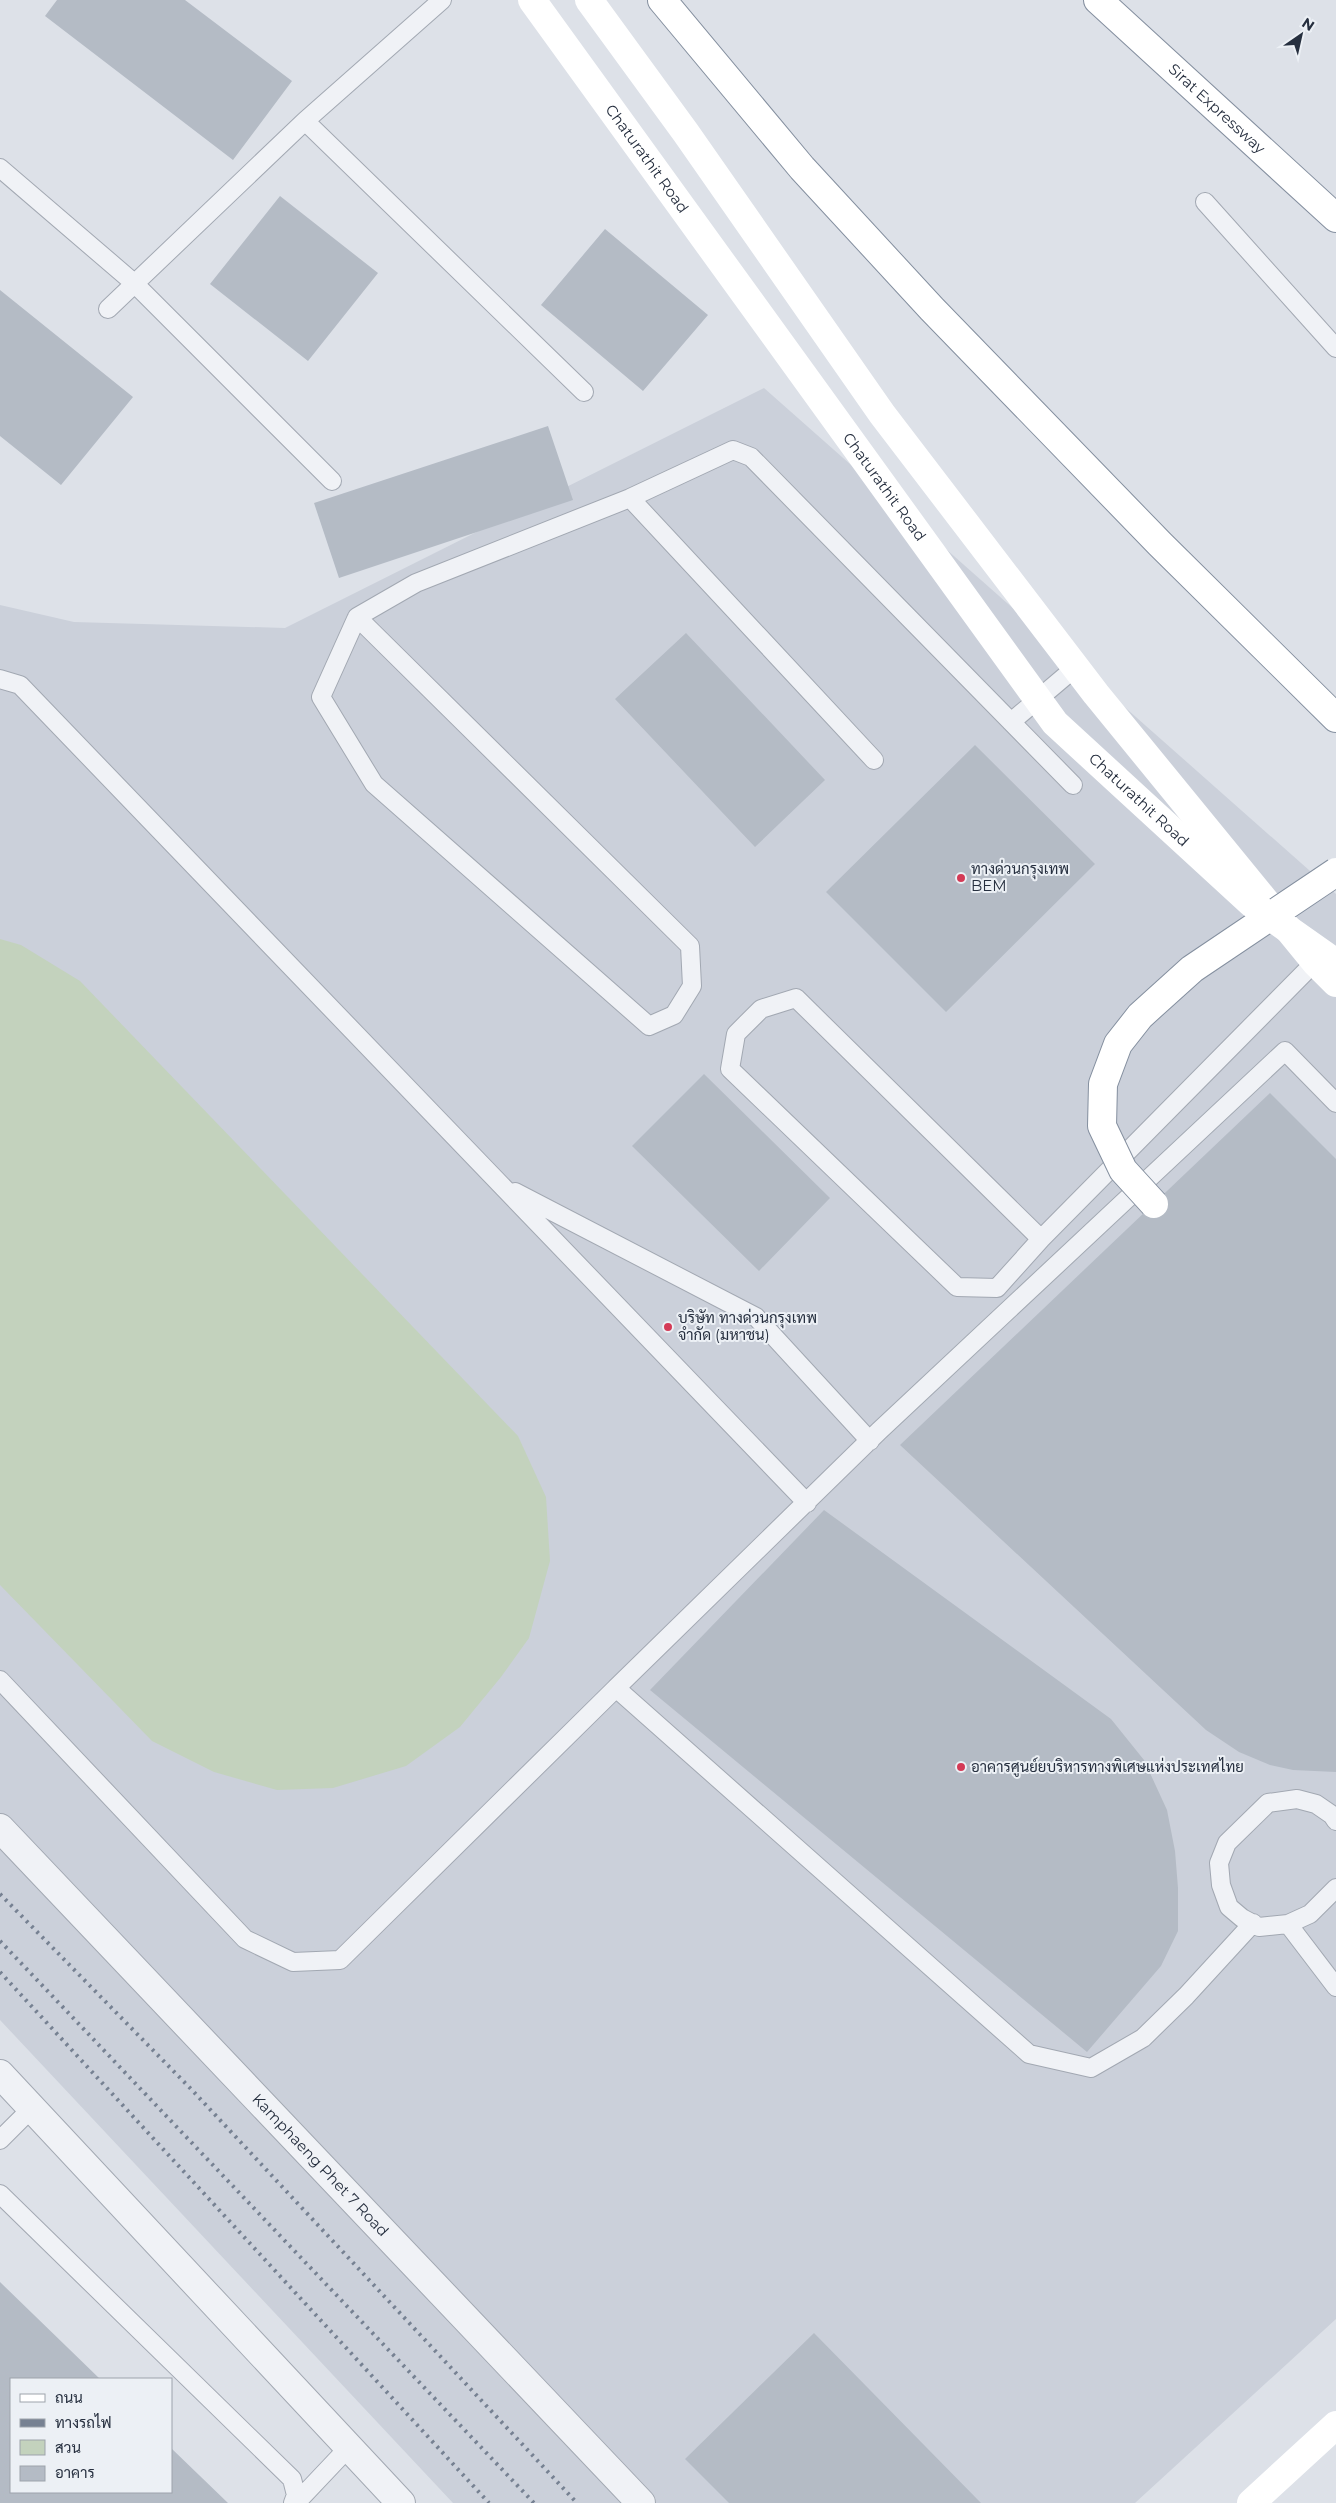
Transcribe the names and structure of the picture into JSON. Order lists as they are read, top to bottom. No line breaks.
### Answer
{"streets":{"main road":["Sirat Expressway","Chaturathit Road"],"street":["Kamphaeng Phet 7 Road"]},"places":["ทางด่วนกรุงเทพ BEM","บริษัท ทางด่วนกรุงเทพ จำกัด (มหาชน)","อาคารศูนย์ยบริหารทางพิเศษแห่งประเทศไทย"],"legend":["ถนน","ทางรถไฟ","สวน","อาคาร"],"north":"top right"}
